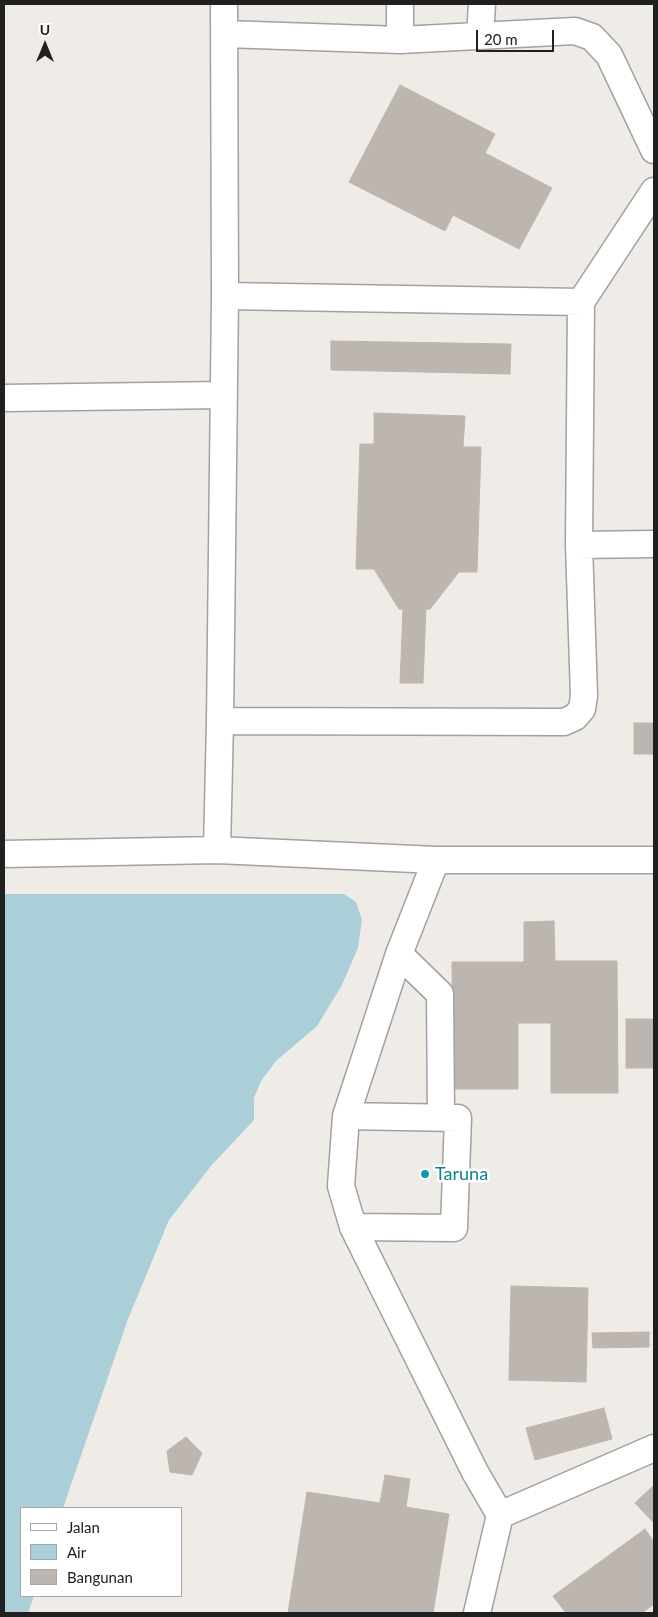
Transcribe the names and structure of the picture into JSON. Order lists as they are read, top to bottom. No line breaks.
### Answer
{"places":["Taruna"],"legend":["Jalan","Air","Bangunan"],"scale_bar":"20 m","north":"top"}
